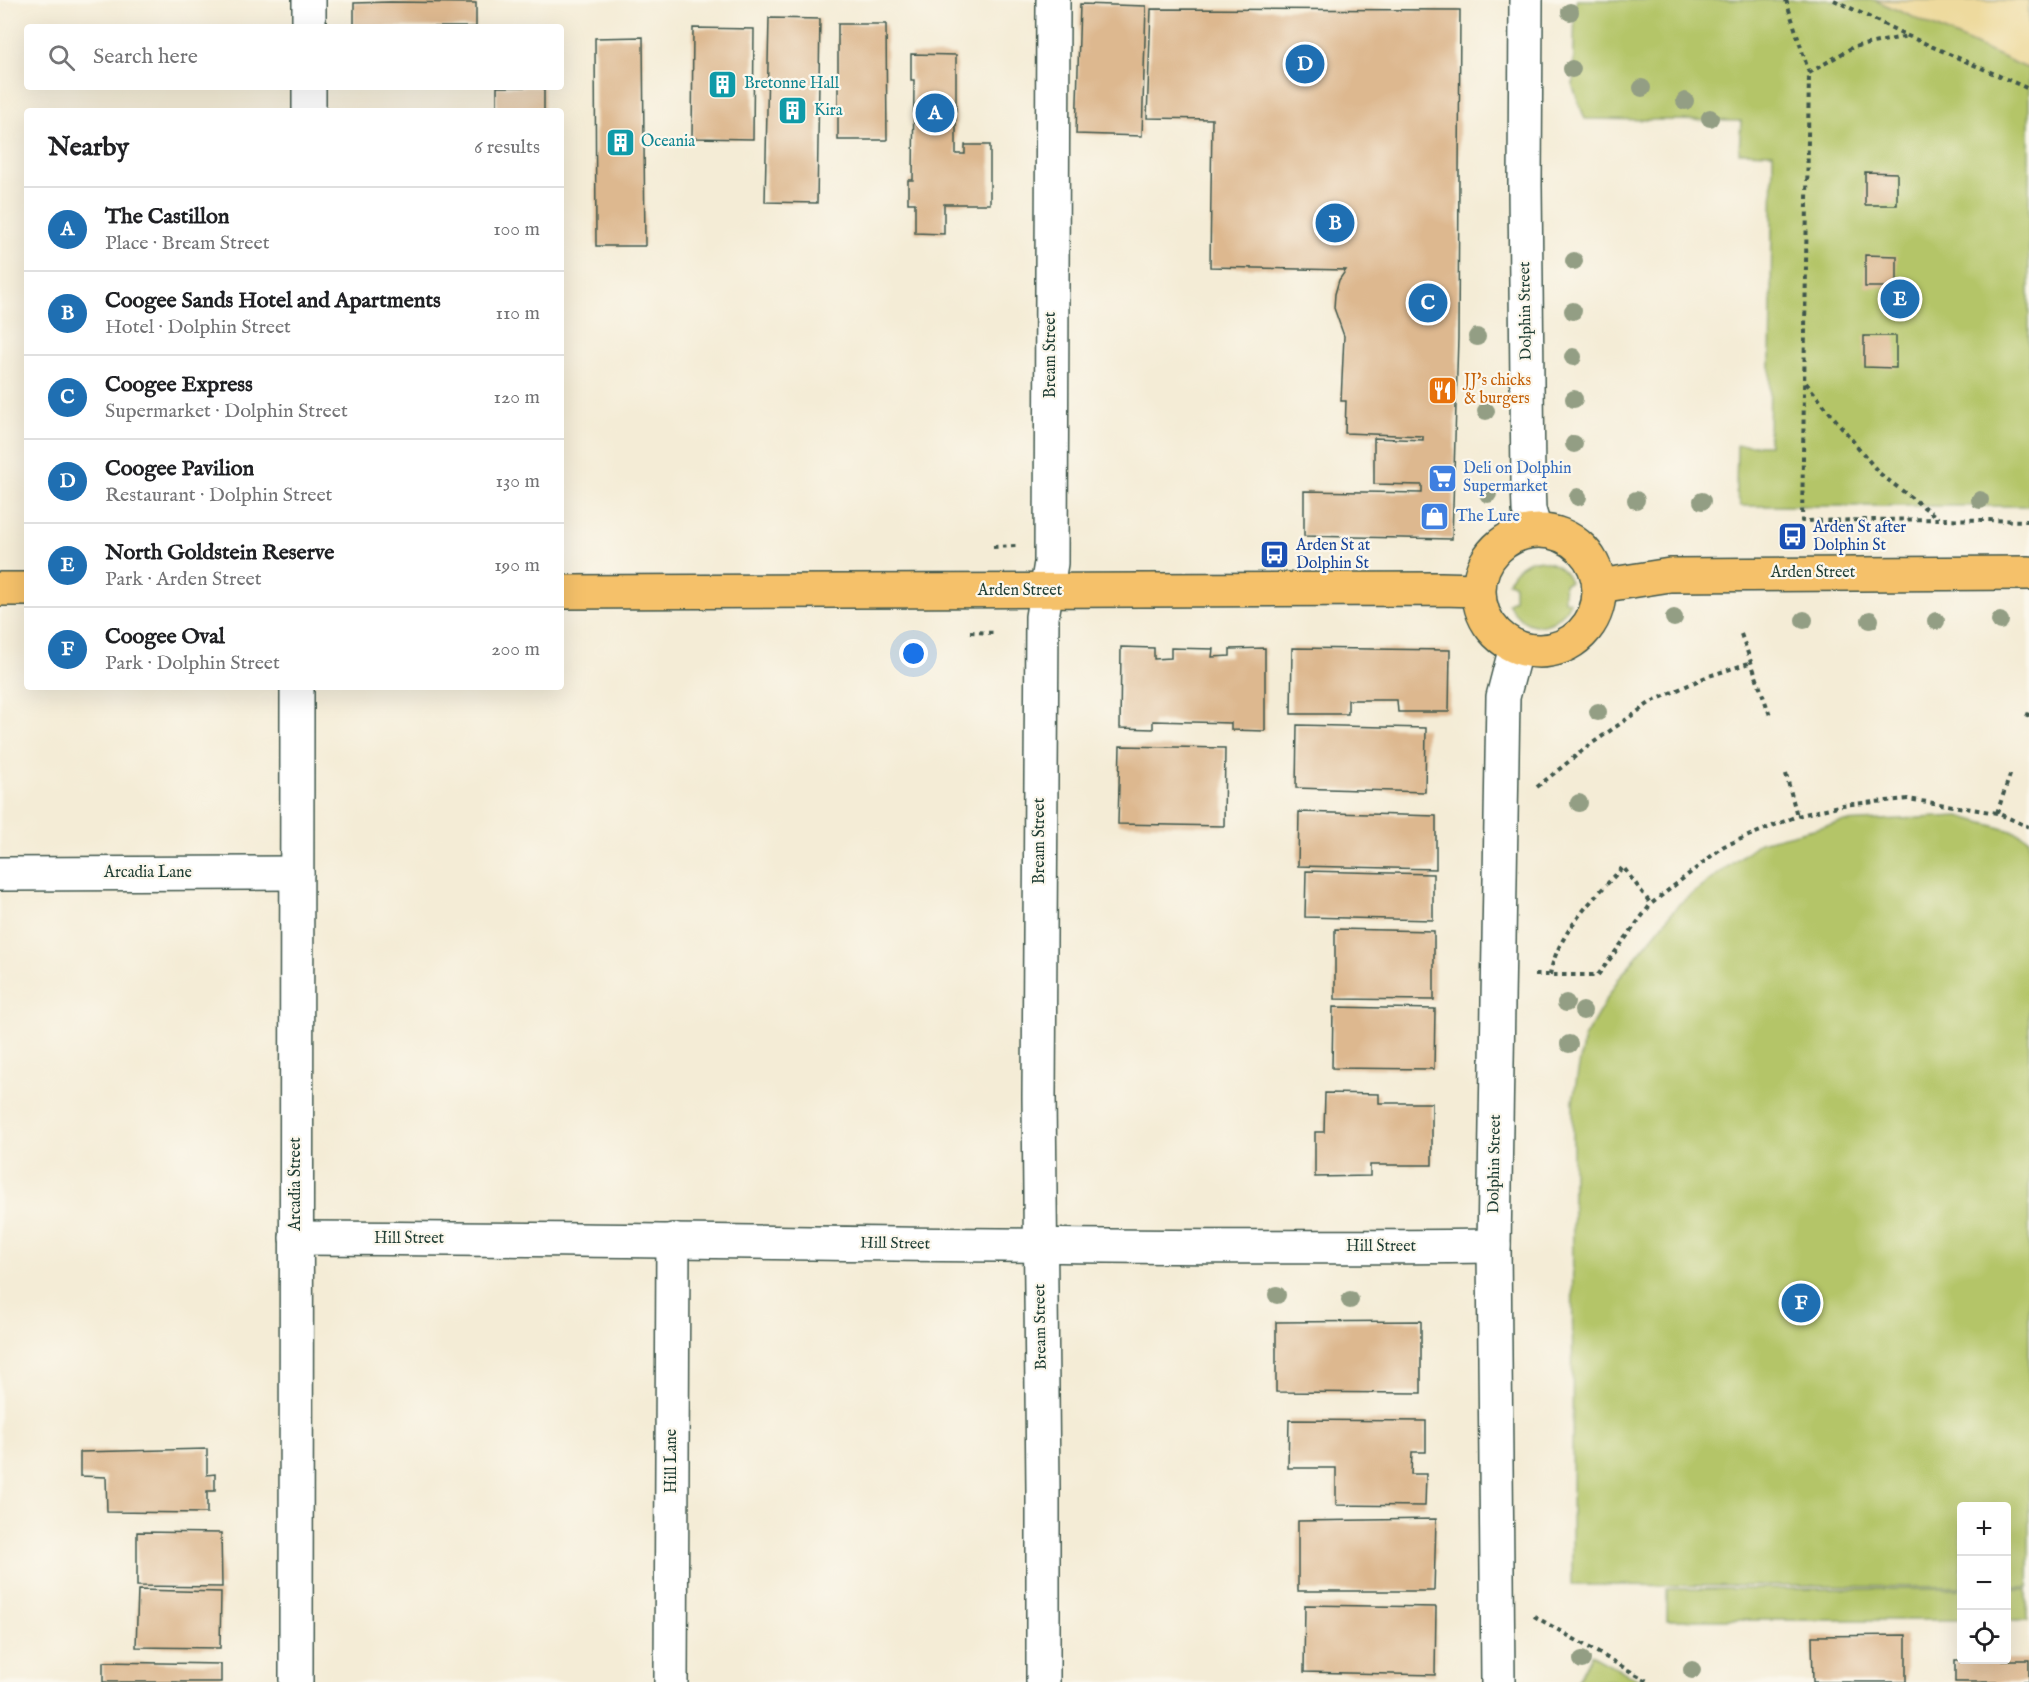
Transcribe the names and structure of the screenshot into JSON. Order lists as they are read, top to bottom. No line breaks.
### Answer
{"streets":{"main road":["Arden Street"],"street":["Dolphin Street","Bream Street","Arcadia Lane","Arcadia Street","Hill Street","Hill Lane"]},"crossings":[["Dolphin Street","Arden Street"],["Dolphin Street","Hill Street"],["Bream Street","Arden Street"],["Bream Street","Hill Street"],["Arcadia Lane","Arcadia Street"],["Arcadia Street","Hill Street"],["Hill Street","Hill Lane"]],"places":{"building":["Bretonne Hall","Kira","Oceania"],"restaurant":["JJ's chicks & burgers"],"supermarket":["Deli on Dolphin Supermarket"],"shop":["The Lure"],"bus stop":["Arden St after Dolphin St","Arden St at Dolphin St"]},"page":{"search":"Search here","pins":["D","A","B","E","C","F"],"heading":["Nearby","6 results"],"list":[{"mark":"A","name":"The Castillon","note":"Place · Bream Street","value":"100 m"},{"mark":"B","name":"Coogee Sands Hotel and Apartments","note":"Hotel · Dolphin Street","value":"110 m"},{"mark":"C","name":"Coogee Express","note":"Supermarket · Dolphin Street","value":"120 m"},{"mark":"D","name":"Coogee Pavilion","note":"Restaurant · Dolphin Street","value":"130 m"},{"mark":"E","name":"North Goldstein Reserve","note":"Park · Arden Street","value":"190 m"},{"mark":"F","name":"Coogee Oval","note":"Park · Dolphin Street","value":"200 m"}],"map_buttons":["+","−"]}}
